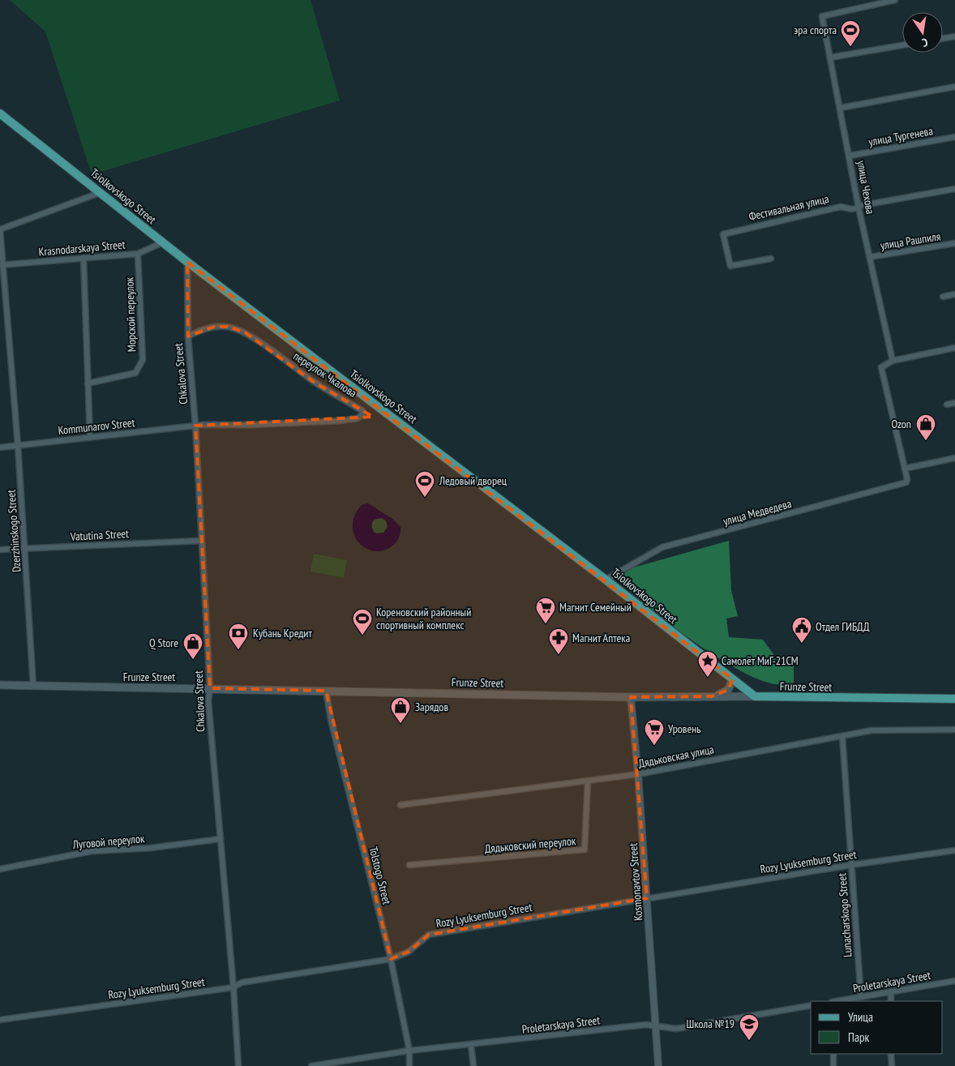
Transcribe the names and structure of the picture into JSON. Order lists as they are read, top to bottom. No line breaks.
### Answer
{"streets":{"main road":["Tsiolkovskogo Street","Frunze Street"],"street":["улица Тургенева","улица Чехова","Фестивальная улица","улица Рашпиля","Krasnodarskaya Street","Морской переулок","Chkalova Street","переулок Чкалова","Kommunarov Street","улица Медведева","Dzerzhinskogo Street","Vatutina Street","Дядьковская улица","Луговой переулок","Дядьковский переулок","Rozy Lyuksemburg Street","Tolstogo Street","Kosmonavtov Street","Lunacharskogo Street","Proletarskaya Street"]},"crossings":[["улица Тургенева","улица Чехова"],["улица Чехова","Фестивальная улица"],["улица Чехова","улица Рашпиля"],["Tsiolkovskogo Street","Krasnodarskaya Street"],["Tsiolkovskogo Street","Chkalova Street"],["Tsiolkovskogo Street","улица Медведева"],["Tsiolkovskogo Street","Frunze Street"],["Krasnodarskaya Street","Морской переулок"],["Krasnodarskaya Street","Dzerzhinskogo Street"],["Chkalova Street","переулок Чкалова"],["Chkalova Street","Kommunarov Street"],["Chkalova Street","Vatutina Street"],["Chkalova Street","Frunze Street"],["Chkalova Street","Луговой переулок"],["Chkalova Street","Rozy Lyuksemburg Street"],["переулок Чкалова","Kommunarov Street"],["Kommunarov Street","Dzerzhinskogo Street"],["Dzerzhinskogo Street","Vatutina Street"],["Dzerzhinskogo Street","Frunze Street"],["Frunze Street","Tolstogo Street"],["Frunze Street","Kosmonavtov Street"],["Дядьковская улица","Дядьковский переулок"],["Дядьковская улица","Kosmonavtov Street"],["Дядьковская улица","Lunacharskogo Street"],["Rozy Lyuksemburg Street","Tolstogo Street"],["Rozy Lyuksemburg Street","Kosmonavtov Street"],["Rozy Lyuksemburg Street","Lunacharskogo Street"],["Tolstogo Street","Proletarskaya Street"],["Kosmonavtov Street","Proletarskaya Street"],["Lunacharskogo Street","Proletarskaya Street"]],"places":{"sports":["эра спорта","Ледовый дворец","Кореновский районный спортивный комплекс"],"shop":["Ozon","Q Store","Зарядов"],"supermarket":["Магнит Семейный","Уровень"],"public building":["Отдел ГИБДД"],"bank":["Кубань Кредит"],"pharmacy":["Магнит Аптека"],"place":["Самолёт МиГ-21СМ"],"school or university":["Школа №19"]},"legend":["Улица","Парк"],"north":"bottom"}
